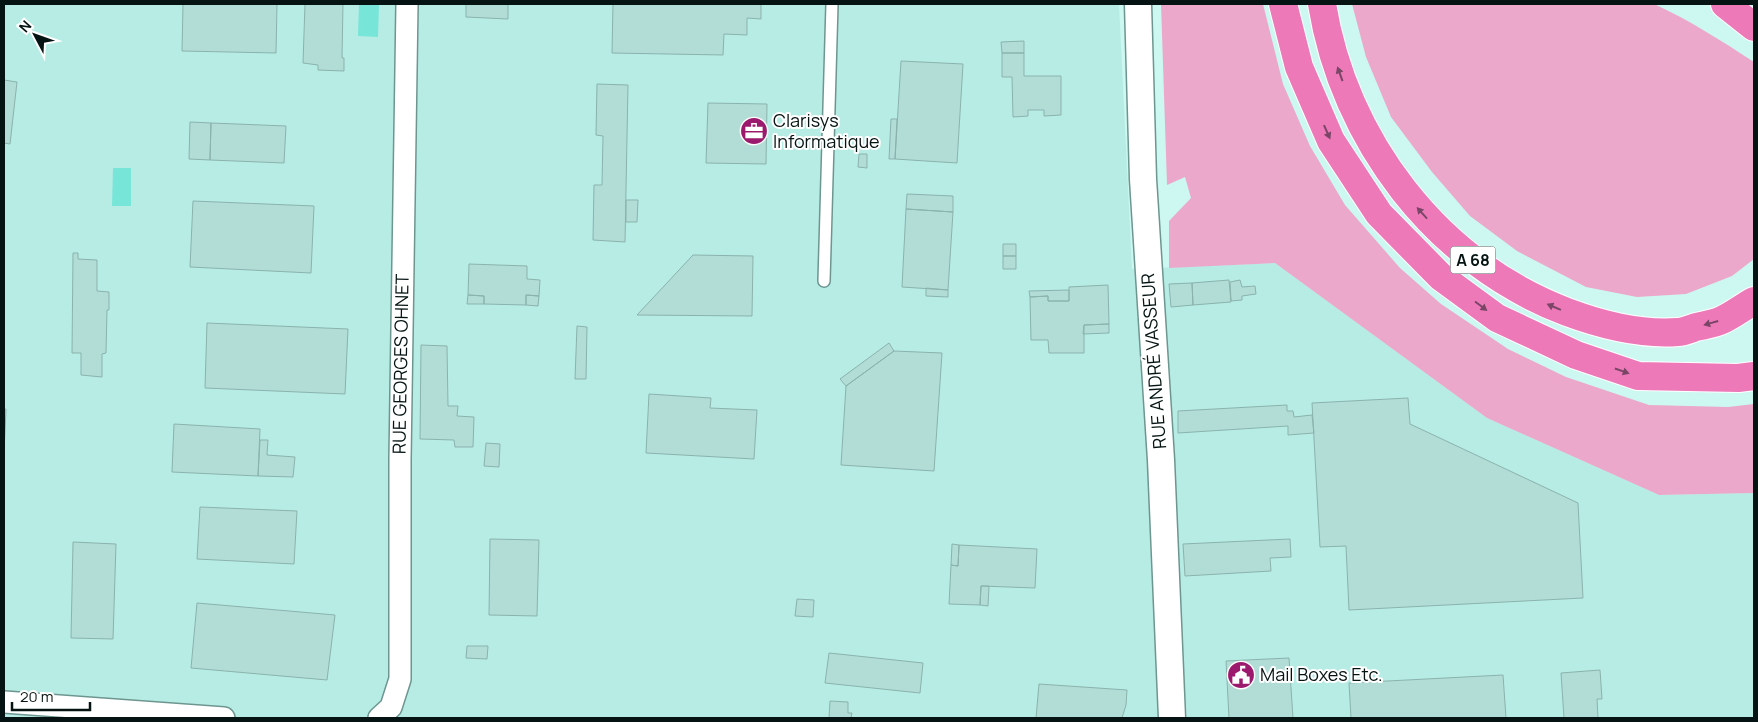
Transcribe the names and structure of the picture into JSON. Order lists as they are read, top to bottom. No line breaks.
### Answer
{"streets":{"highway":["A 68"],"street":["RUE ANDRÉ VASSEUR","RUE GEORGES OHNET"]},"places":{"office":["Clarisys Informatique"],"public building":["Mail Boxes Etc."]},"scale_bar":"20 m","north":"top left"}
